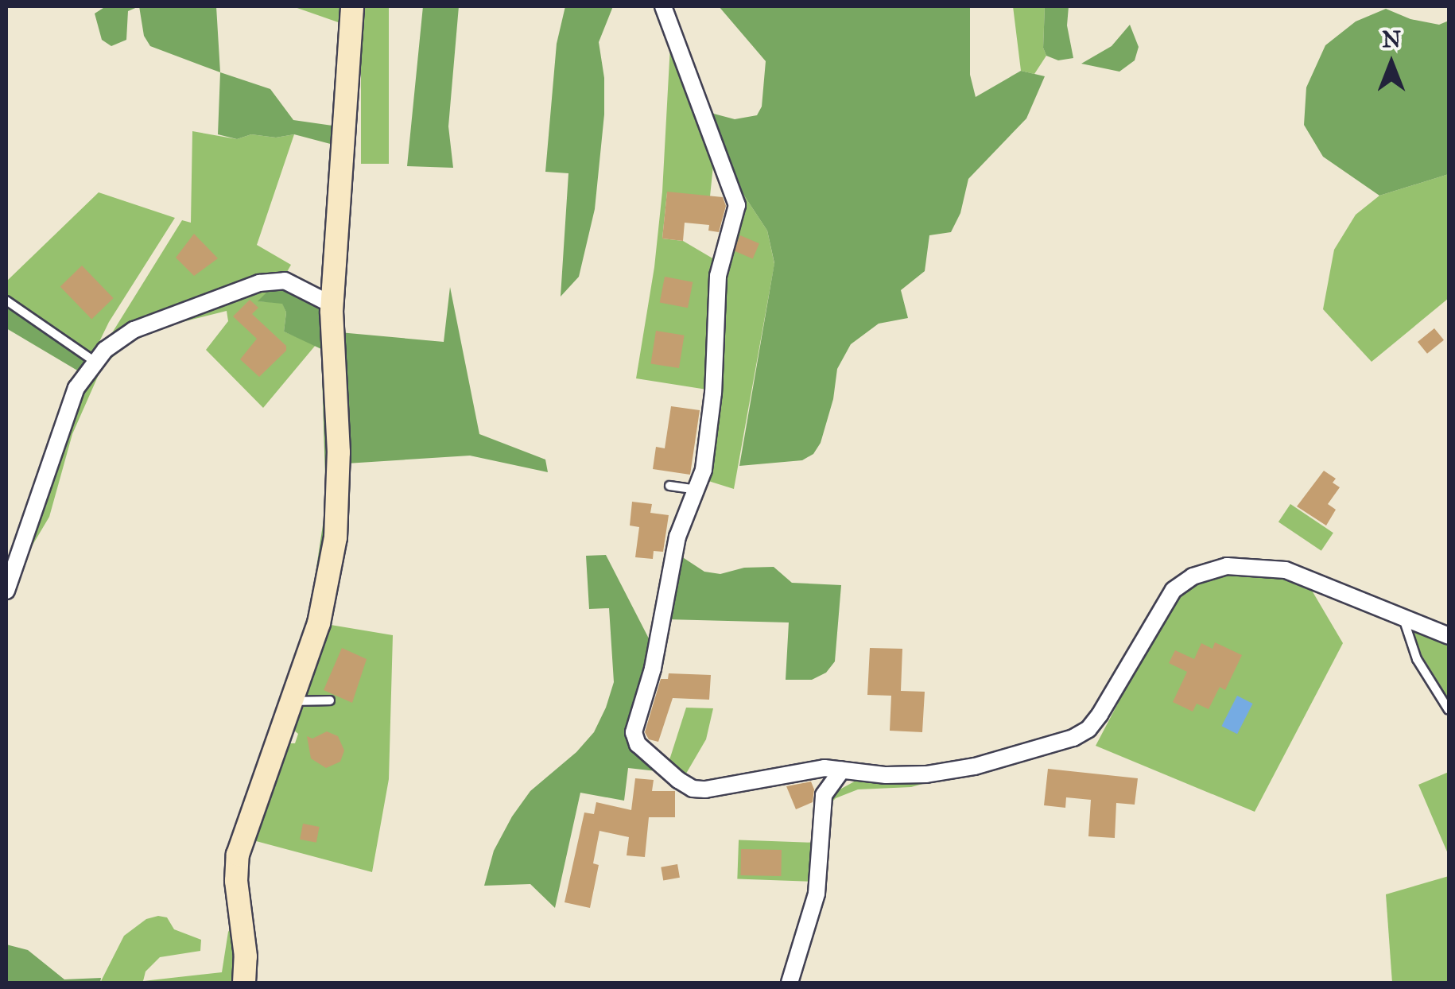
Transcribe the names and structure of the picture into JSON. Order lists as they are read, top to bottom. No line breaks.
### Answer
{"north":"top"}
